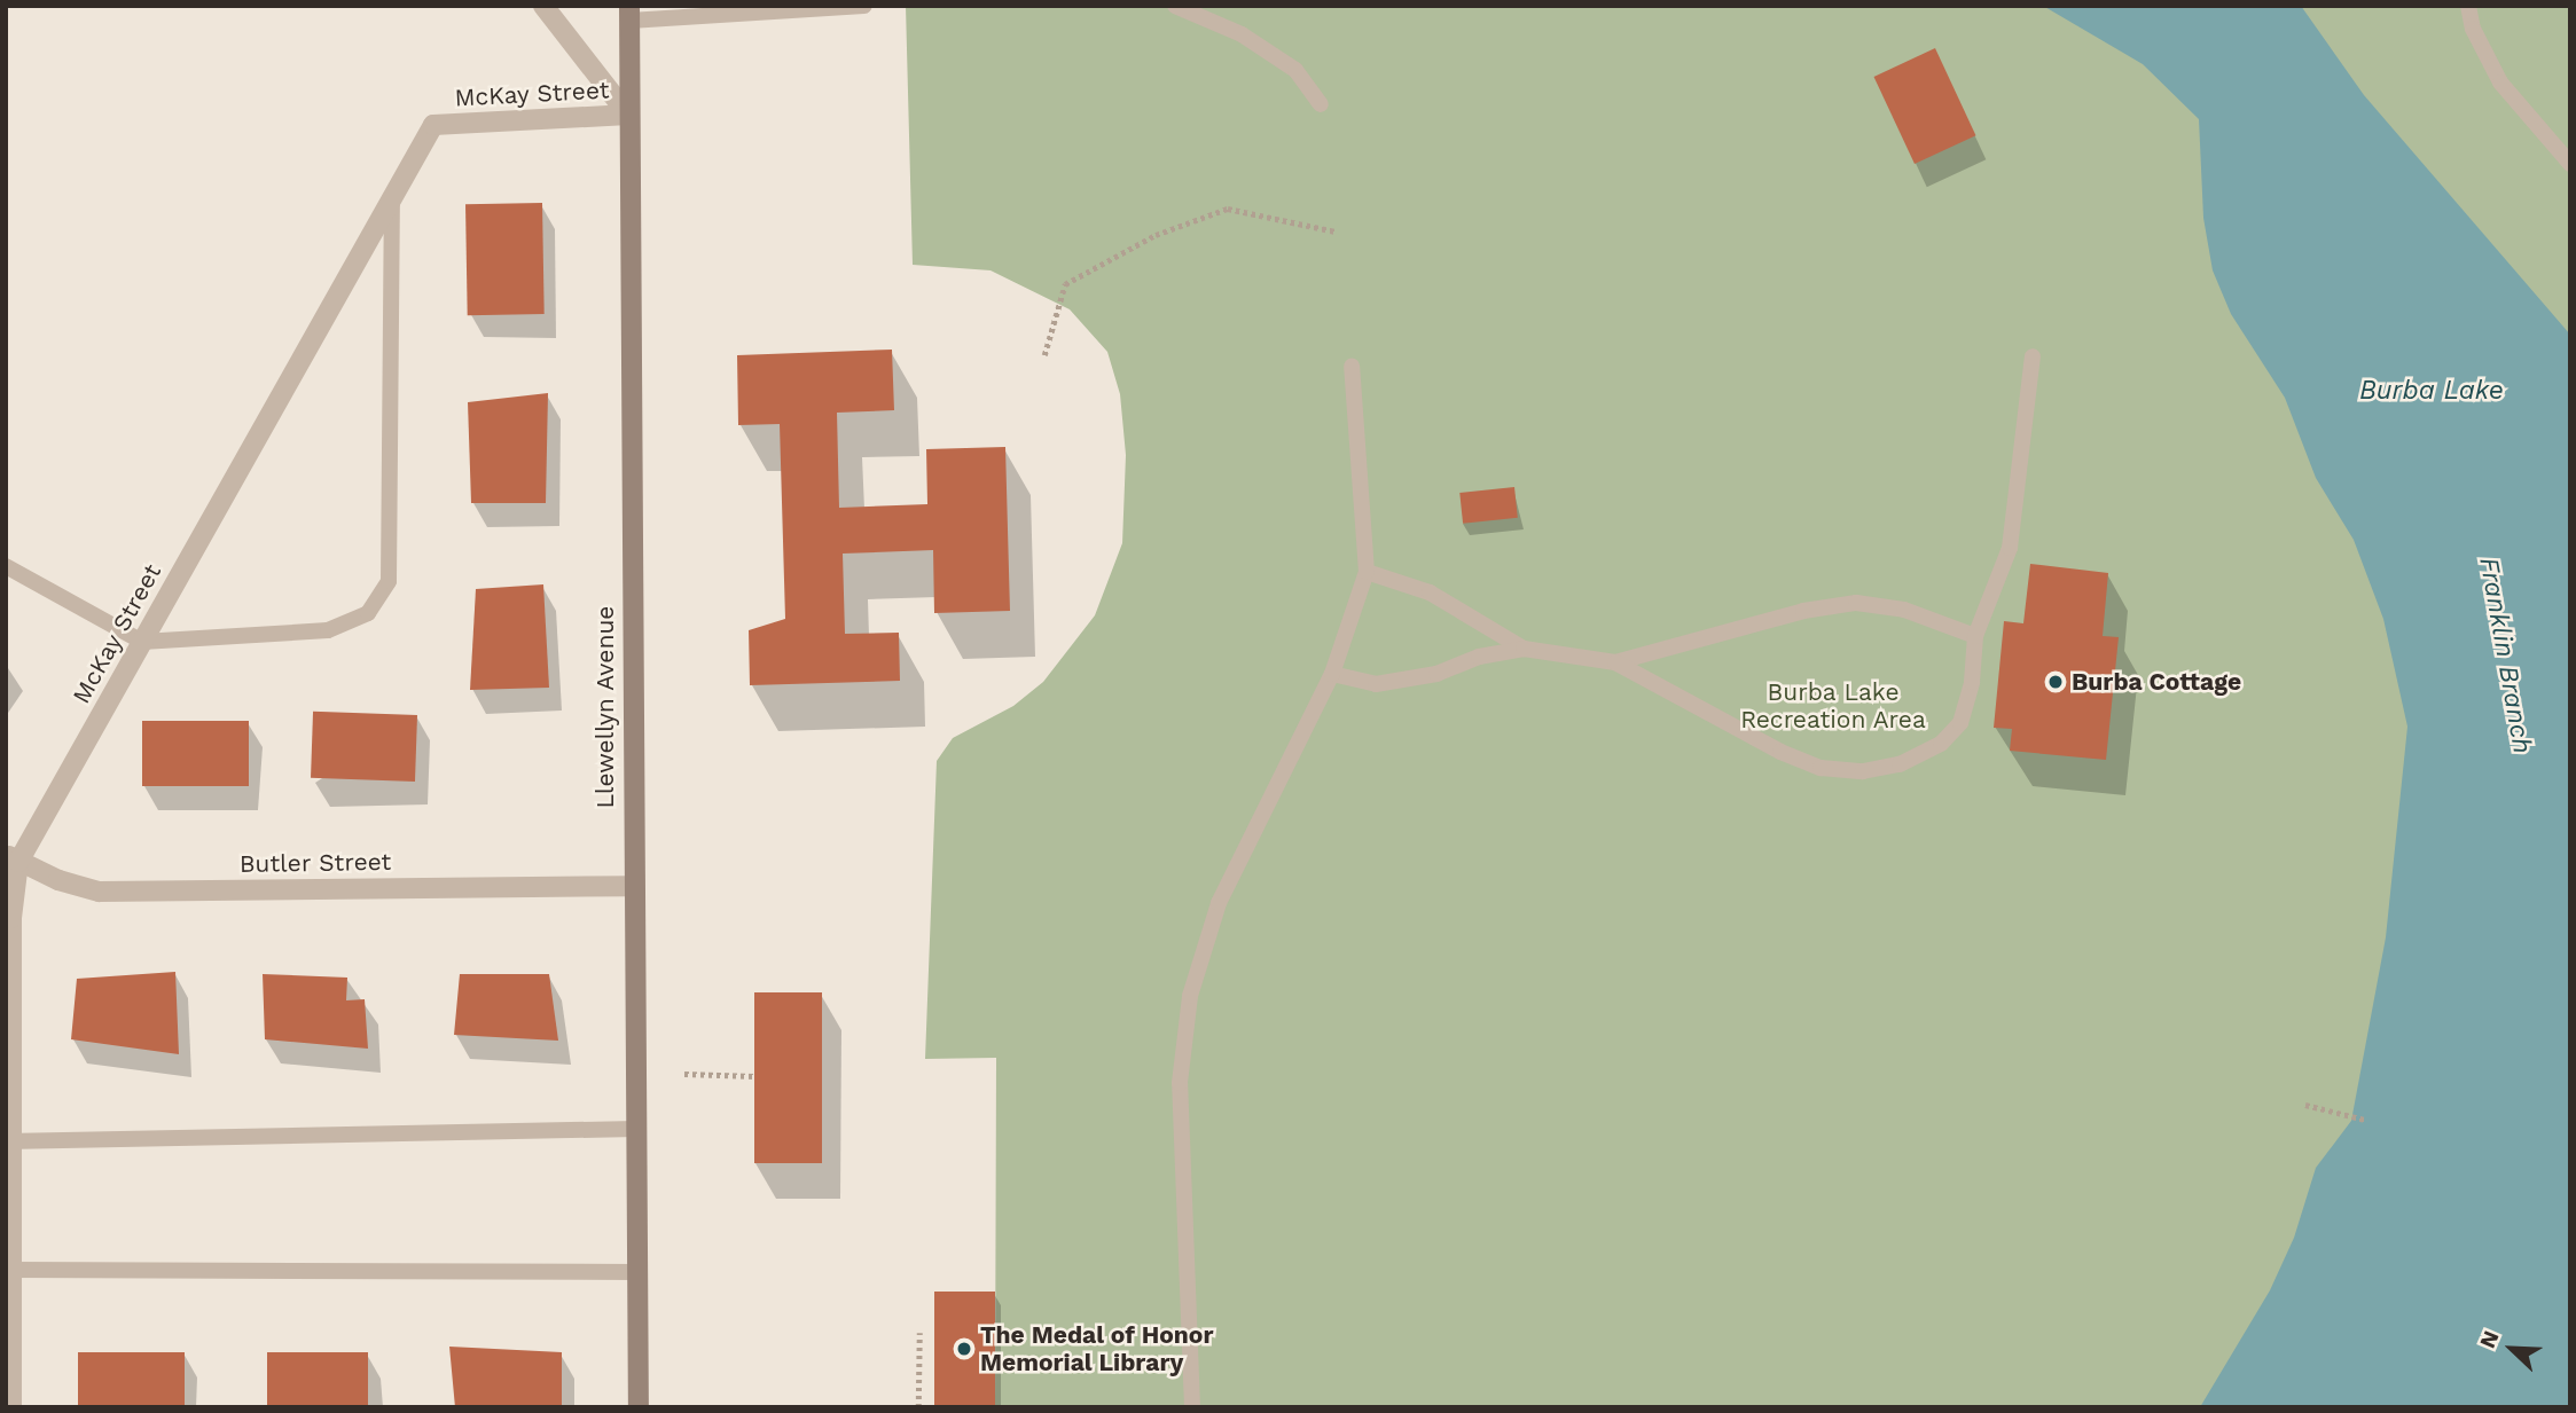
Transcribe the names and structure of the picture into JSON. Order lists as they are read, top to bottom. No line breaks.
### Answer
{"streets":{"street":["McKay Street","Llewellyn Avenue","Butler Street"]},"crossings":[["McKay Street","Llewellyn Avenue"],["McKay Street","Butler Street"],["Llewellyn Avenue","Butler Street"]],"water":["Burba Lake","Franklin Branch"],"parks":["Burba Lake Recreation Area"],"places":["Burba Cottage","The Medal of Honor Memorial Library"],"north":"top left"}
